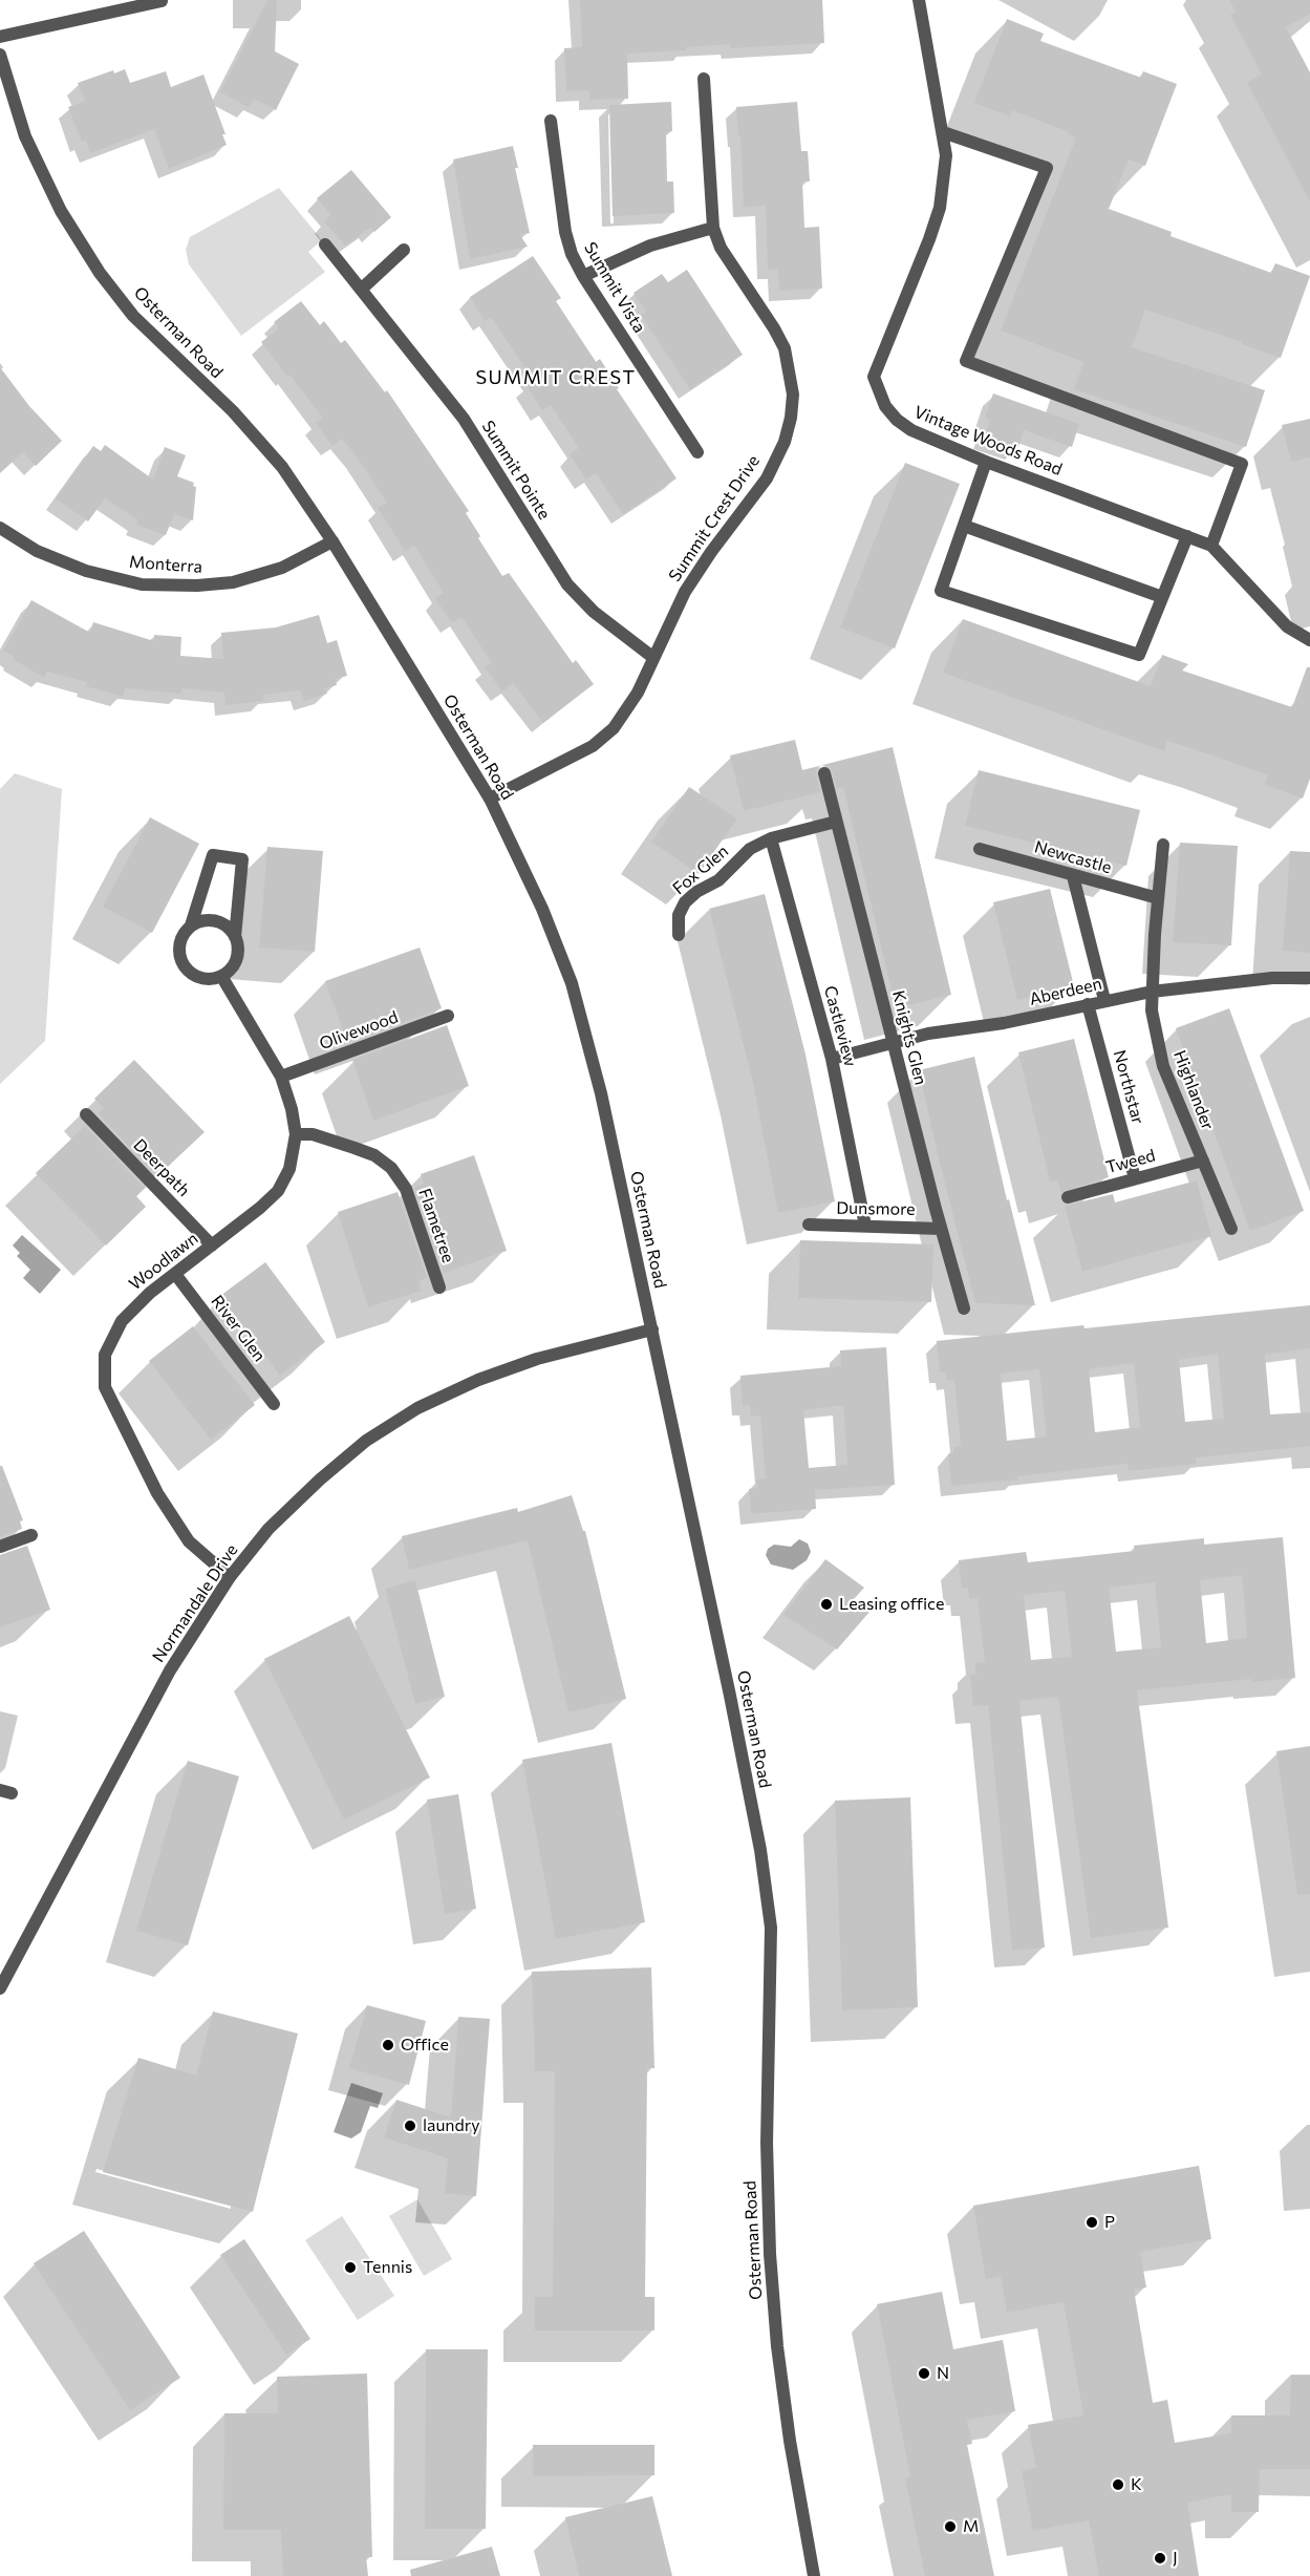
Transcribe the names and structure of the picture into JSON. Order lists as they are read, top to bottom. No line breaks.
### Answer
{"streets":{"street":["Summit Vista","Osterman Road","Vintage Woods Road","Summit Pointe","Summit Crest Drive","Monterra","Newcastle","Fox Glen","Aberdeen","Castleview","Olivewood","Knights Glen","Northstar","Highlander","Tweed","Deerpath","Dunsmore","Flametree","Woodlawn","River Glen","Normandale Drive"]},"crossings":[["Osterman Road","Summit Crest Drive"],["Osterman Road","Monterra"],["Osterman Road","Normandale Drive"],["Summit Pointe","Summit Crest Drive"],["Newcastle","Highlander"],["Fox Glen","Castleview"],["Fox Glen","Knights Glen"],["Aberdeen","Castleview"],["Aberdeen","Knights Glen"],["Aberdeen","Northstar"],["Aberdeen","Highlander"],["Castleview","Dunsmore"],["Olivewood","Woodlawn"],["Knights Glen","Dunsmore"],["Northstar","Tweed"],["Highlander","Tweed"],["Deerpath","Woodlawn"],["Flametree","Woodlawn"],["Woodlawn","River Glen"],["Woodlawn","Normandale Drive"]],"districts":["SUMMIT CREST"],"places":["Leasing office","Office","laundry","P","Tennis","N","K","M","J"]}
